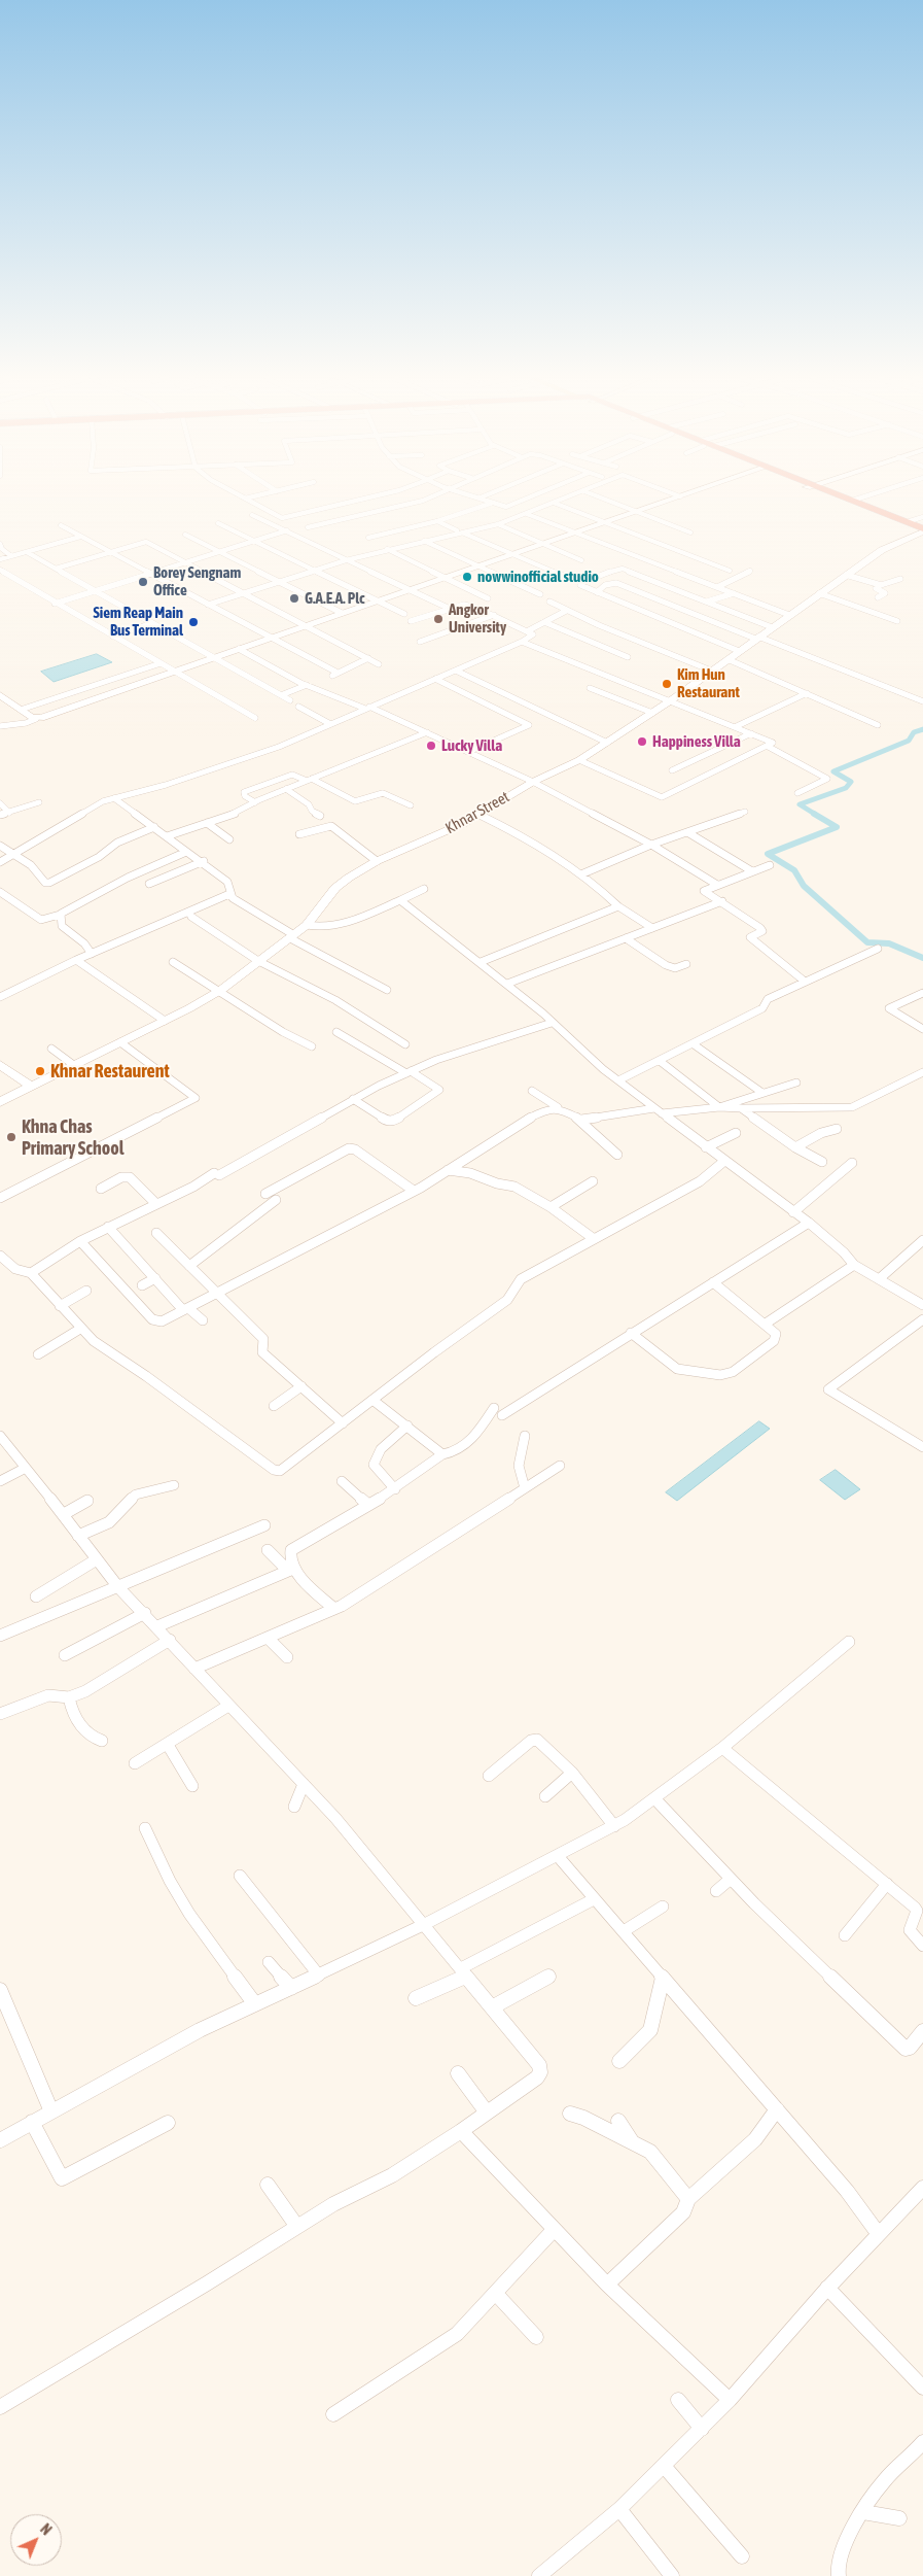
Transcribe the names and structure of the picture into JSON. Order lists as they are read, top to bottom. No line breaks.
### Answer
{"streets":{"street":["Khnar Street"]},"places":["nowwinofficial studio","Borey Sengnam Office","G.A.E.A. Plc","Angkor University","Siem Reap Main Bus Terminal","Kim Hun Restaurant","Happiness Villa","Lucky Villa","Khnar Restaurent","Khna Chas Primary School"],"north":"top right"}
